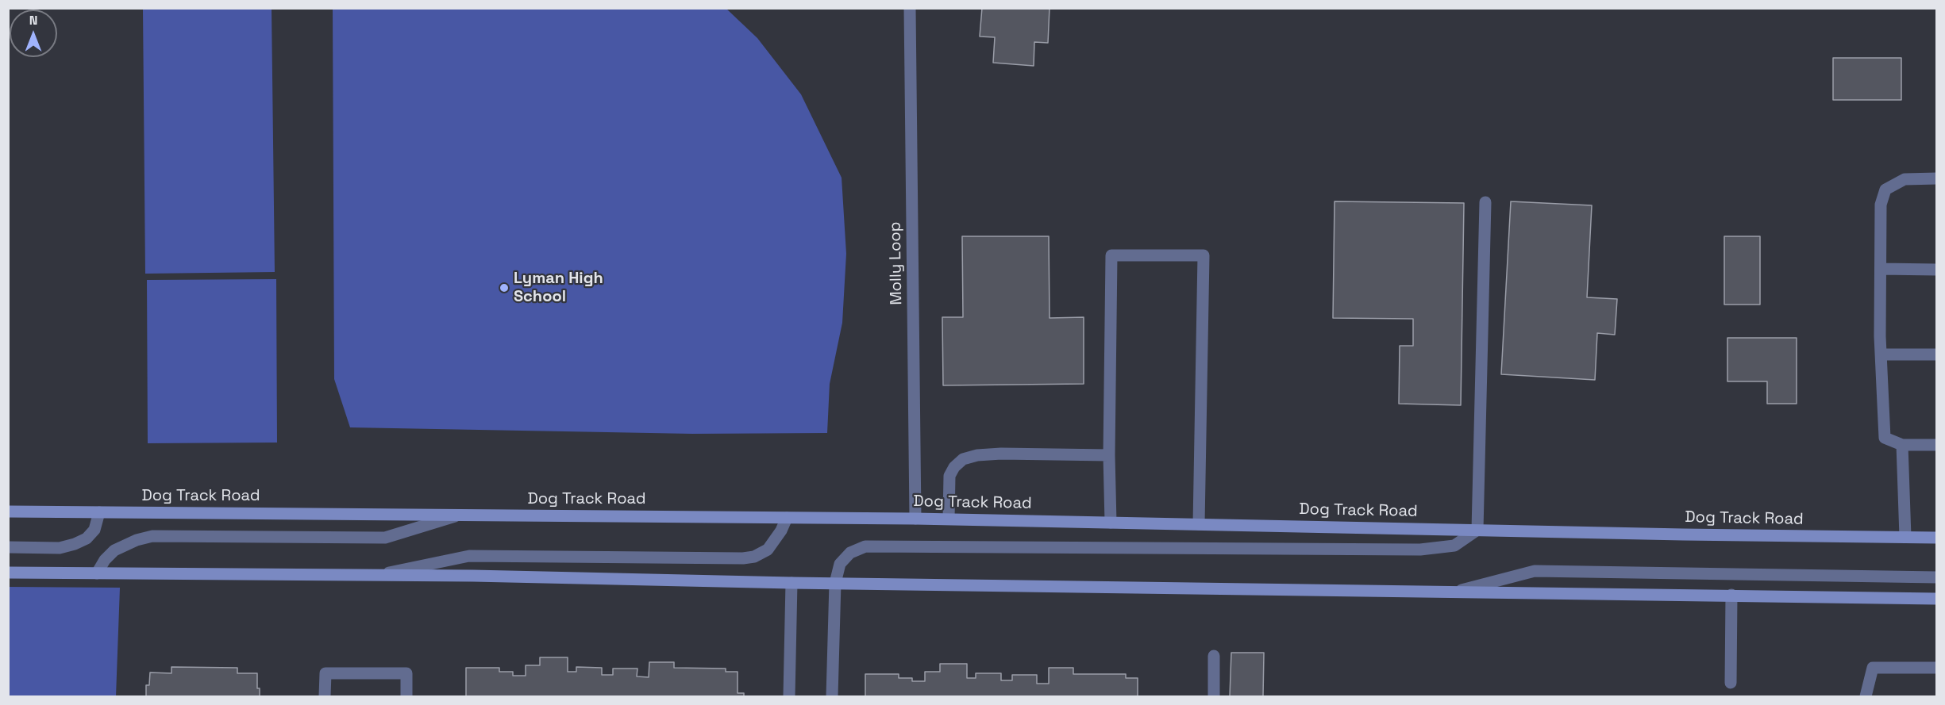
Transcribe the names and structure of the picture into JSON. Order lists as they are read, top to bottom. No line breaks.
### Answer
{"streets":{"main road":["Dog Track Road"],"street":["Molly Loop"]},"crossings":[["Molly Loop","Dog Track Road"]],"places":["Lyman High School"],"north":"top"}
